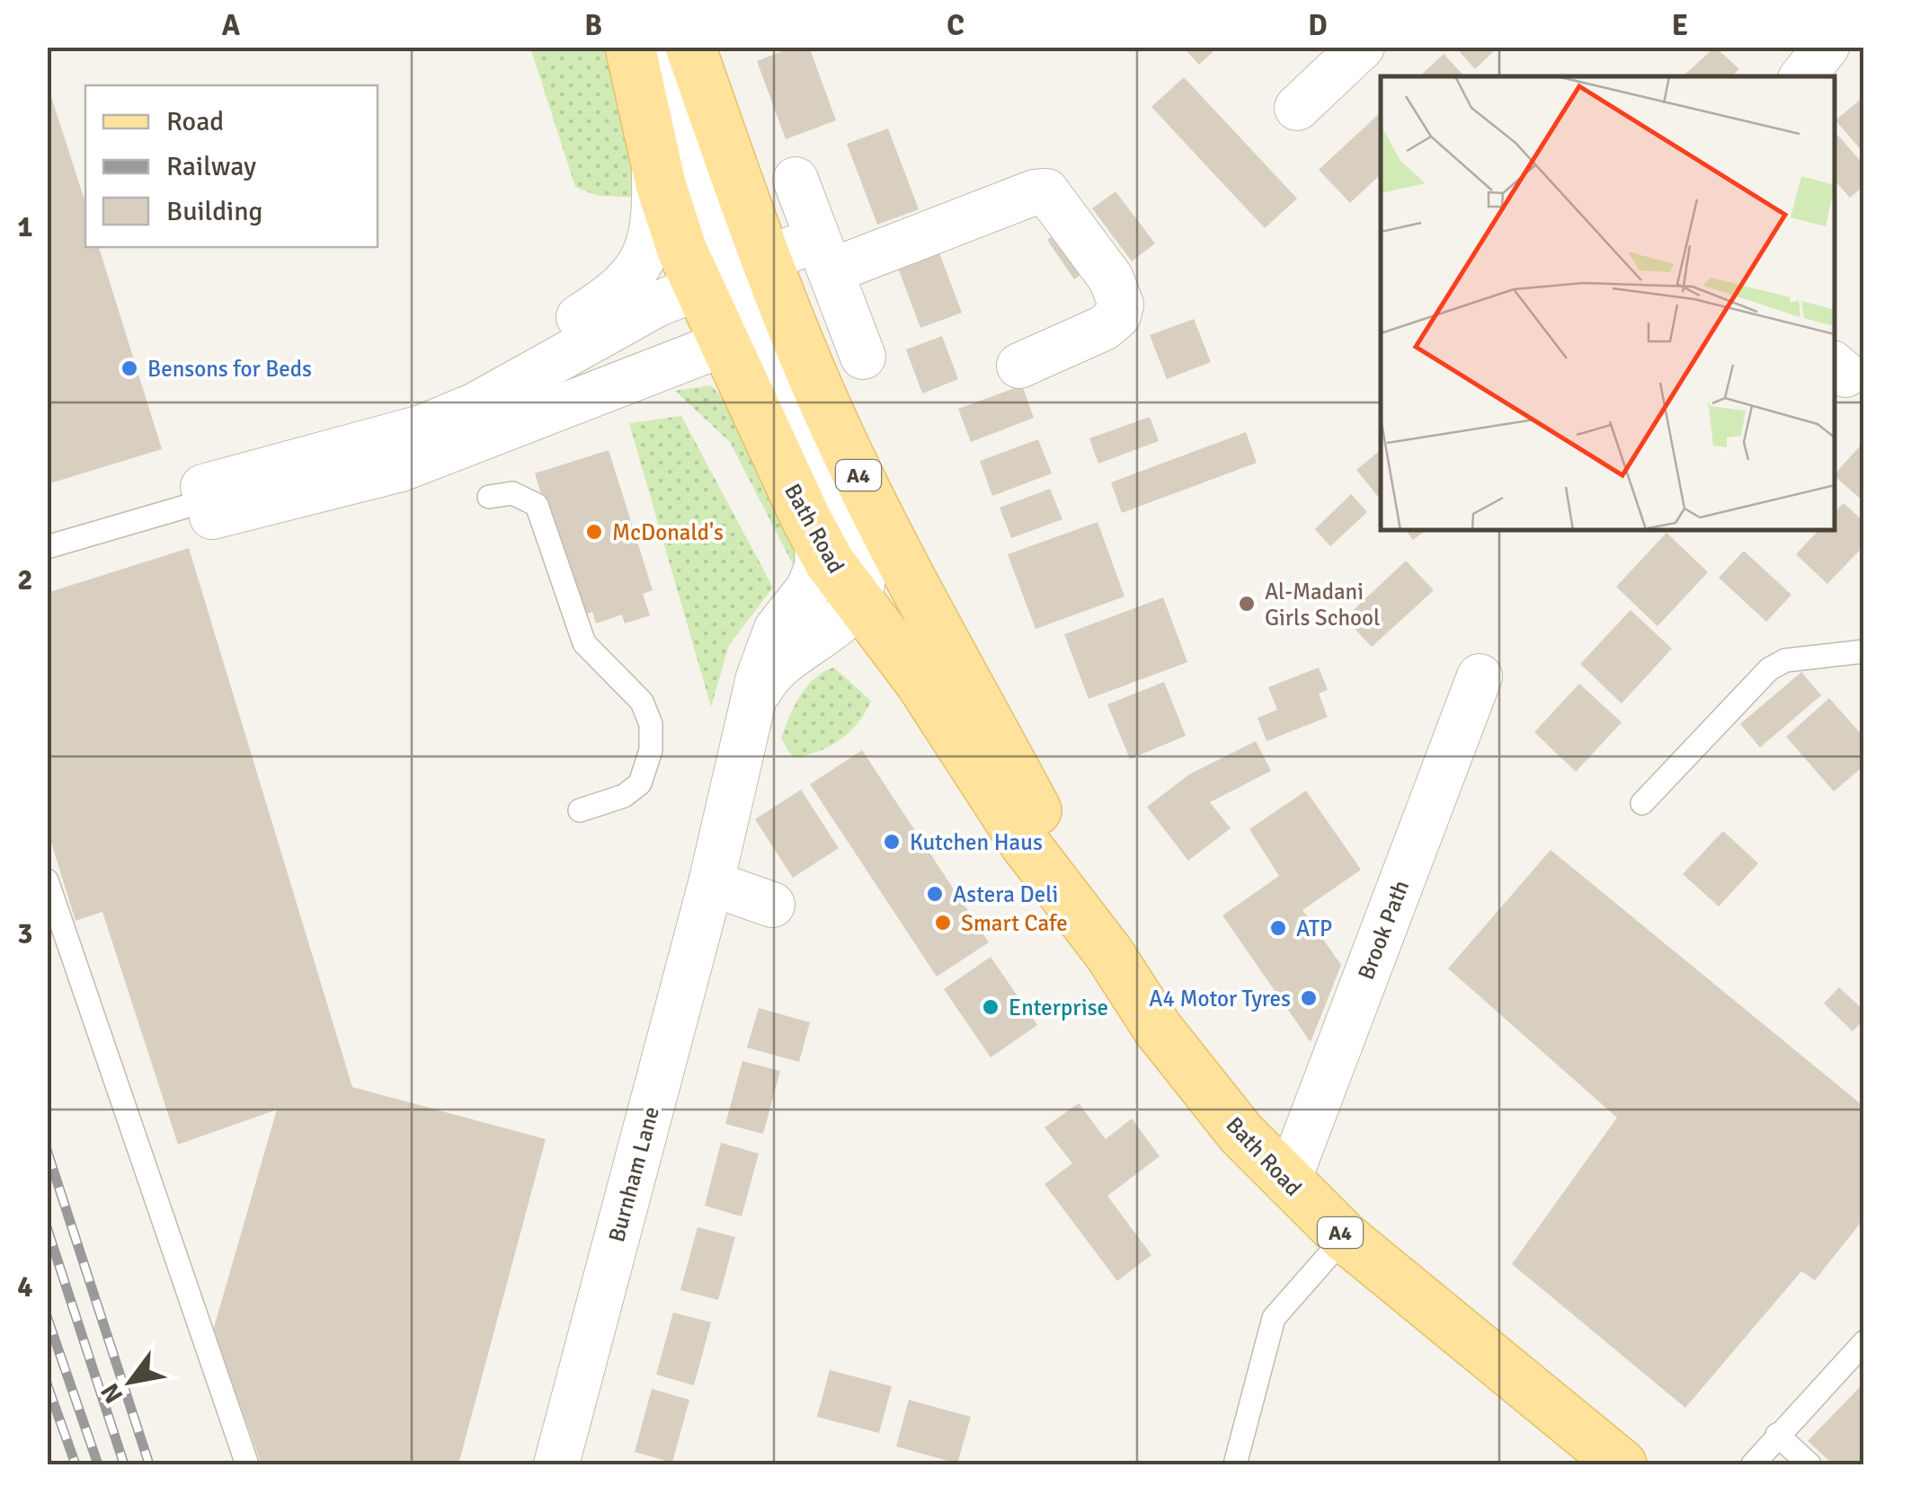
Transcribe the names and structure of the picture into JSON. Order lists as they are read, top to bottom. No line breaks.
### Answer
{"streets":{"main road":["A4","Bath Road"],"street":["Brook Path","Burnham Lane"]},"crossings":[["Bath Road","Brook Path"],["Bath Road","Burnham Lane"]],"places":["Bensons for Beds","McDonald's","Al-Madani Girls School","Kutchen Haus","Astera Deli","Smart Cafe","ATP","A4 Motor Tyres","Enterprise"],"legend":["Road","Railway","Building"],"north":"bottom left","grid":{"columns":["A","B","C","D","E"],"rows":["1","2","3","4"]}}
